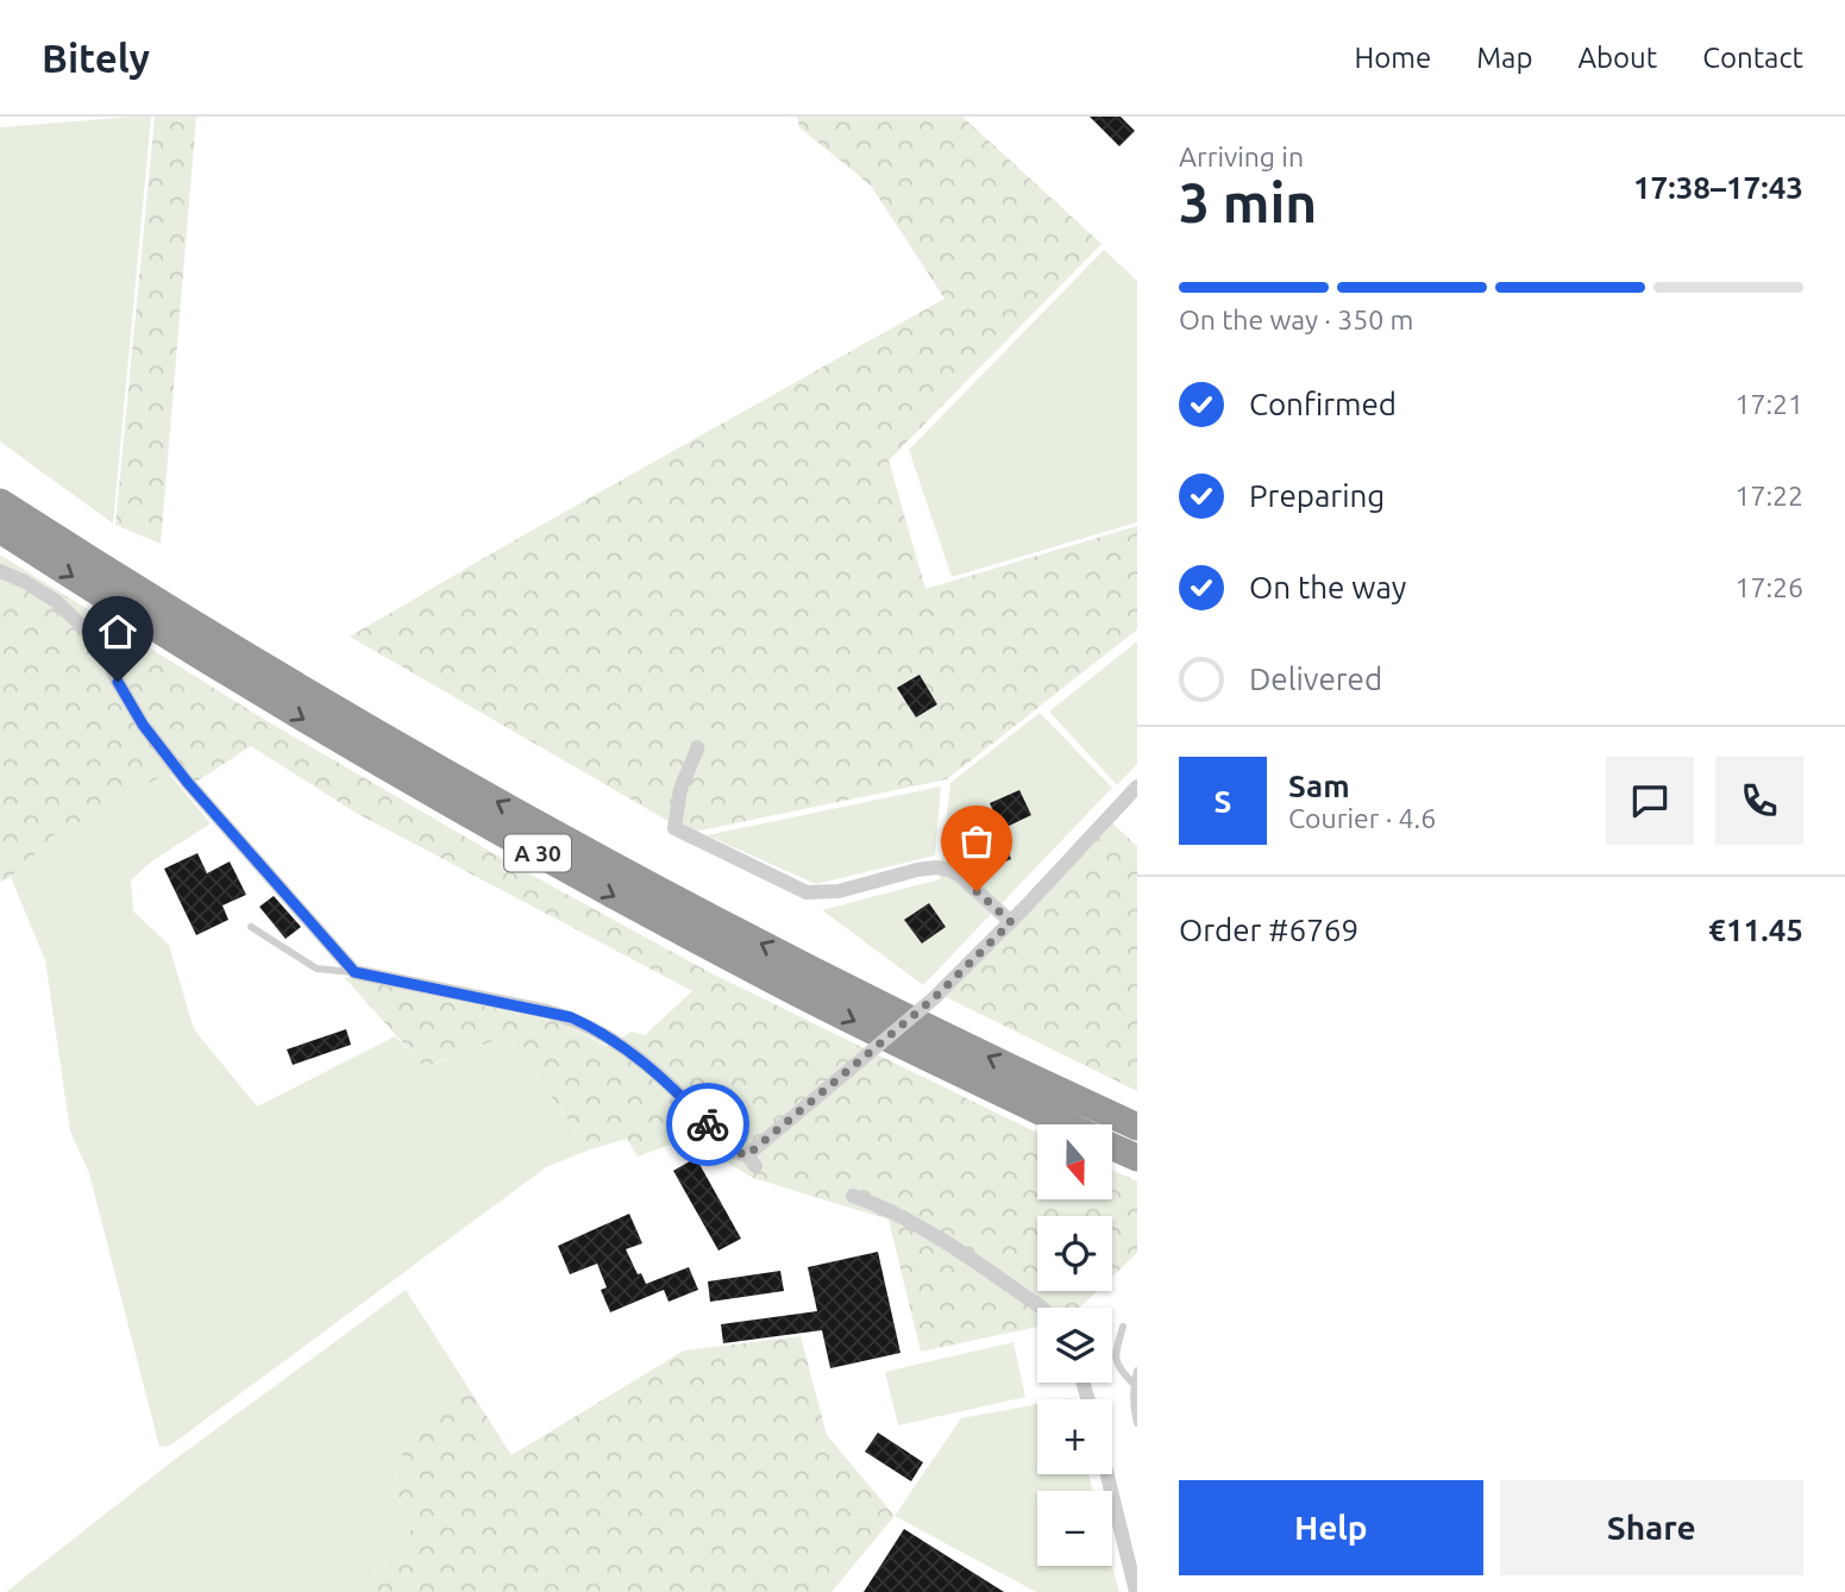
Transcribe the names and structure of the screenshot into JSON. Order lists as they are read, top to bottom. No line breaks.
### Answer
{"streets":{"highway":["A 30"]},"north":"bottom","page":{"header":"Bitely","nav":["Home","Map","About","Contact"],"heading":["3 min","Arriving in","17:38–17:43"],"panel":["Sam","Courier · 4.6","Order #6769","€11.45"],"bar":"On the way · 350 m","list":[["Confirmed","17:21"],["Preparing","17:22"],["On the way","17:26"],"Delivered"],"round":"S","map_buttons":["+","−"],"buttons":["Help","Share"]}}
